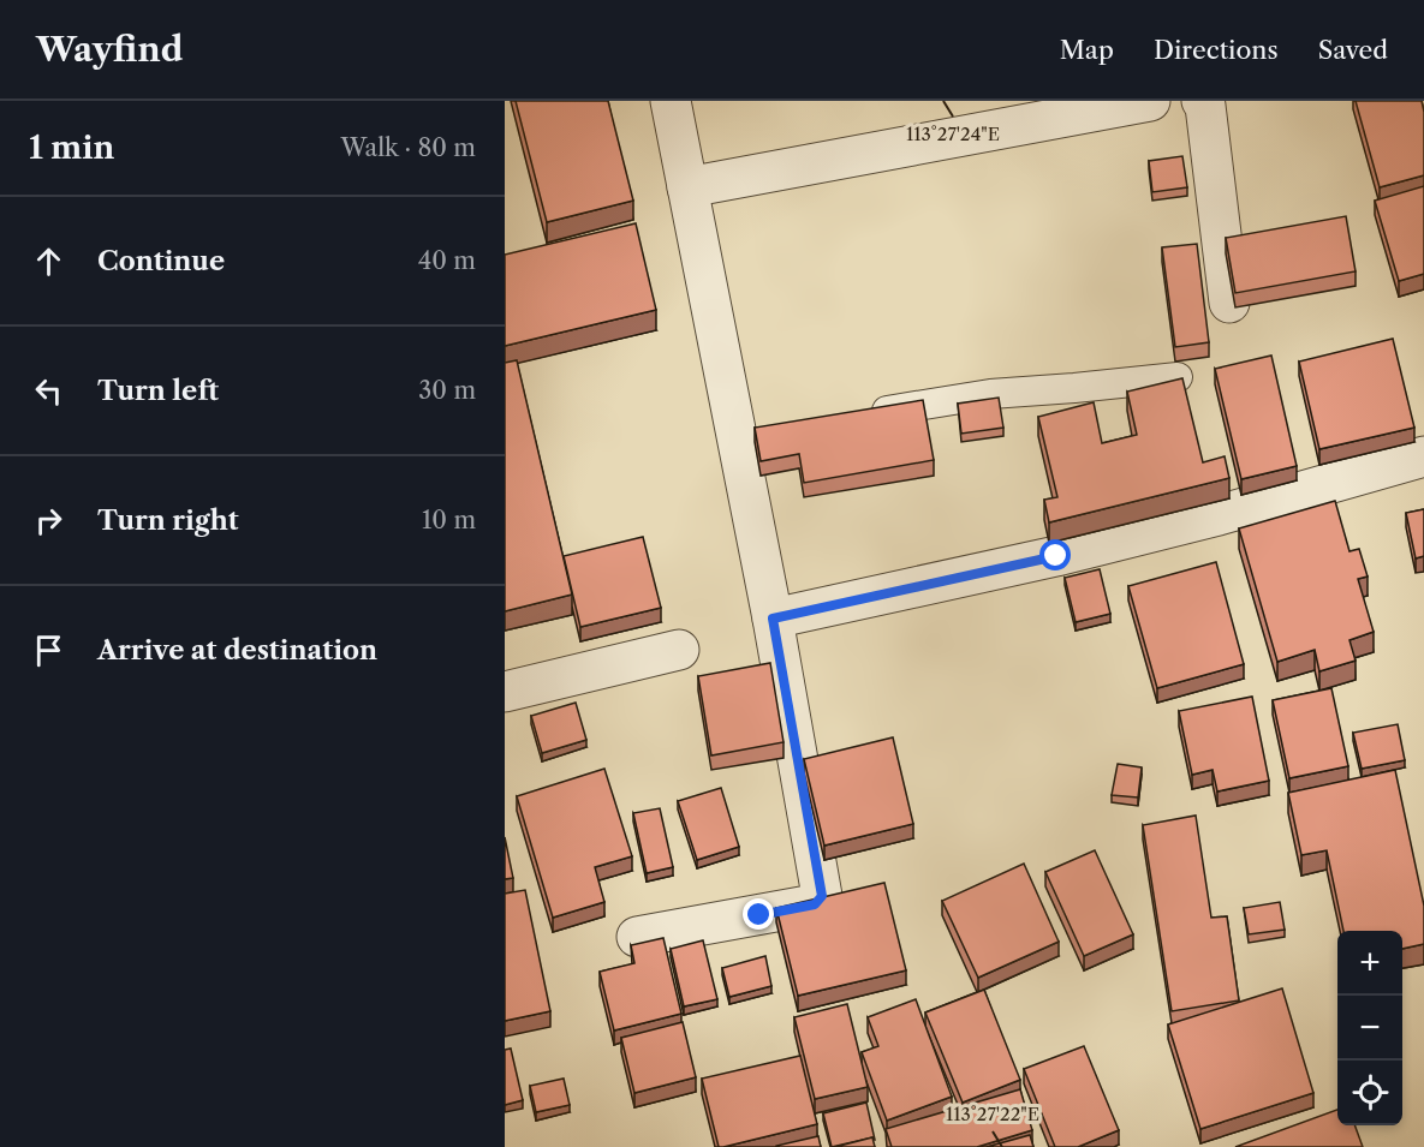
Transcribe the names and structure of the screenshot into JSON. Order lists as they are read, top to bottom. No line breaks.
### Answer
{"page":{"header":"Wayfind","nav":["Map","Directions","Saved"],"heading":["1 min","Walk · 80 m"],"list":[["Continue","40 m"],["Turn left","30 m"],["Turn right","10 m"],"Arrive at destination"],"map_buttons":["+","−"]},"coordinates":["113°27'24\"E","113°27'22\"E"]}
